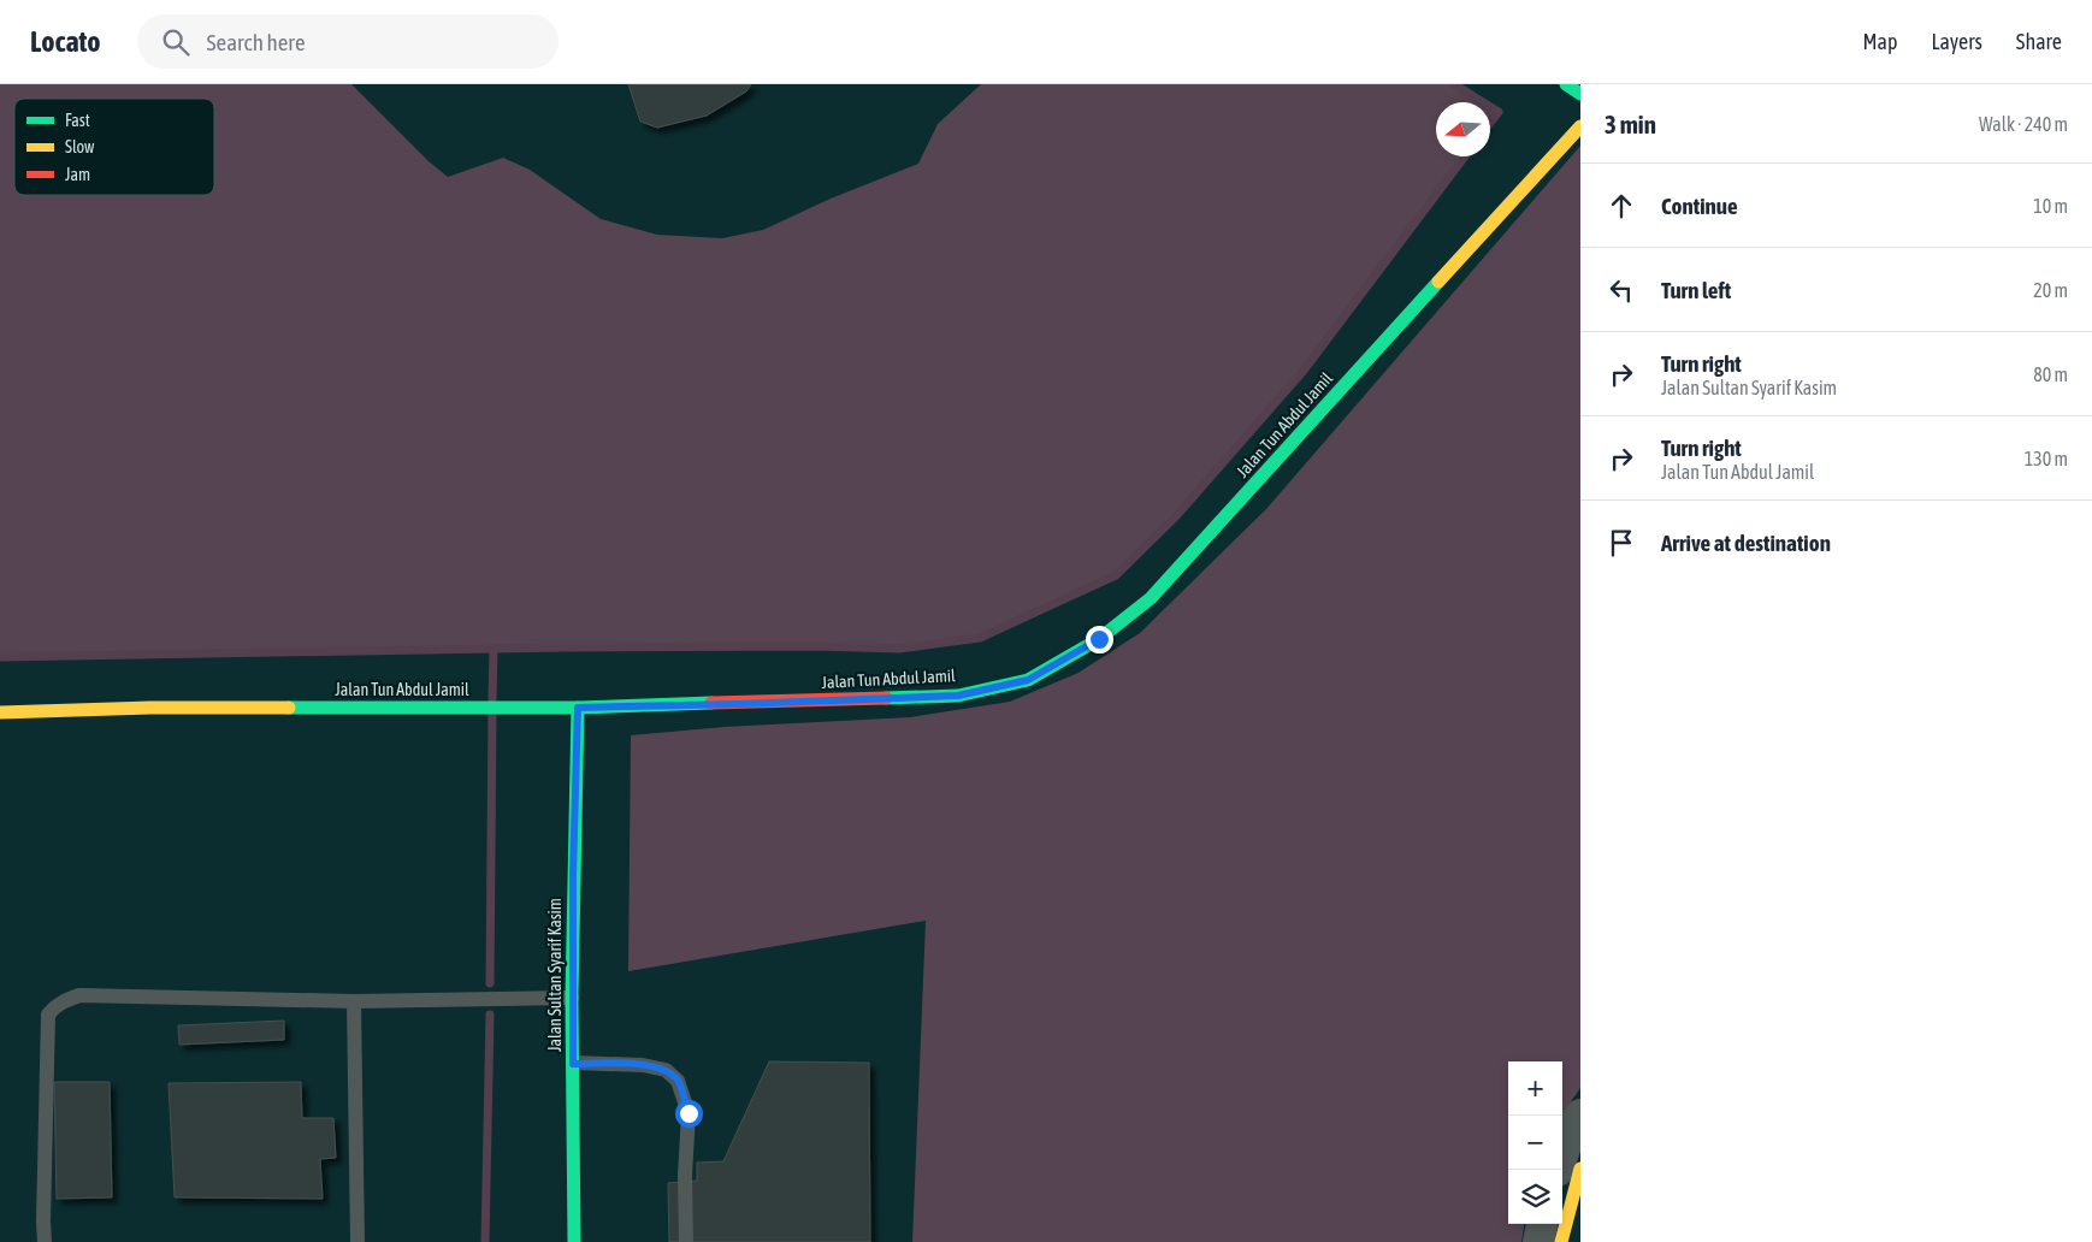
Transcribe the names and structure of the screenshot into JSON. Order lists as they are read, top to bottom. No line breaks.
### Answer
{"streets":{"street":["Jalan Tun Abdul Jamil","Jalan Sultan Syarif Kasim"]},"crossings":[["Jalan Tun Abdul Jamil","Jalan Sultan Syarif Kasim"]],"legend":["Fast","Slow","Jam"],"north":"left","page":{"header":"Locato","search":"Search here","nav":["Map","Layers","Share"],"heading":["3 min","Walk · 240 m"],"list":[["Continue","10 m"],["Turn left","20 m"],["Turn right","Jalan Sultan Syarif Kasim","80 m"],["Turn right","Jalan Tun Abdul Jamil","130 m"],"Arrive at destination"],"map_buttons":["+","−"]}}
